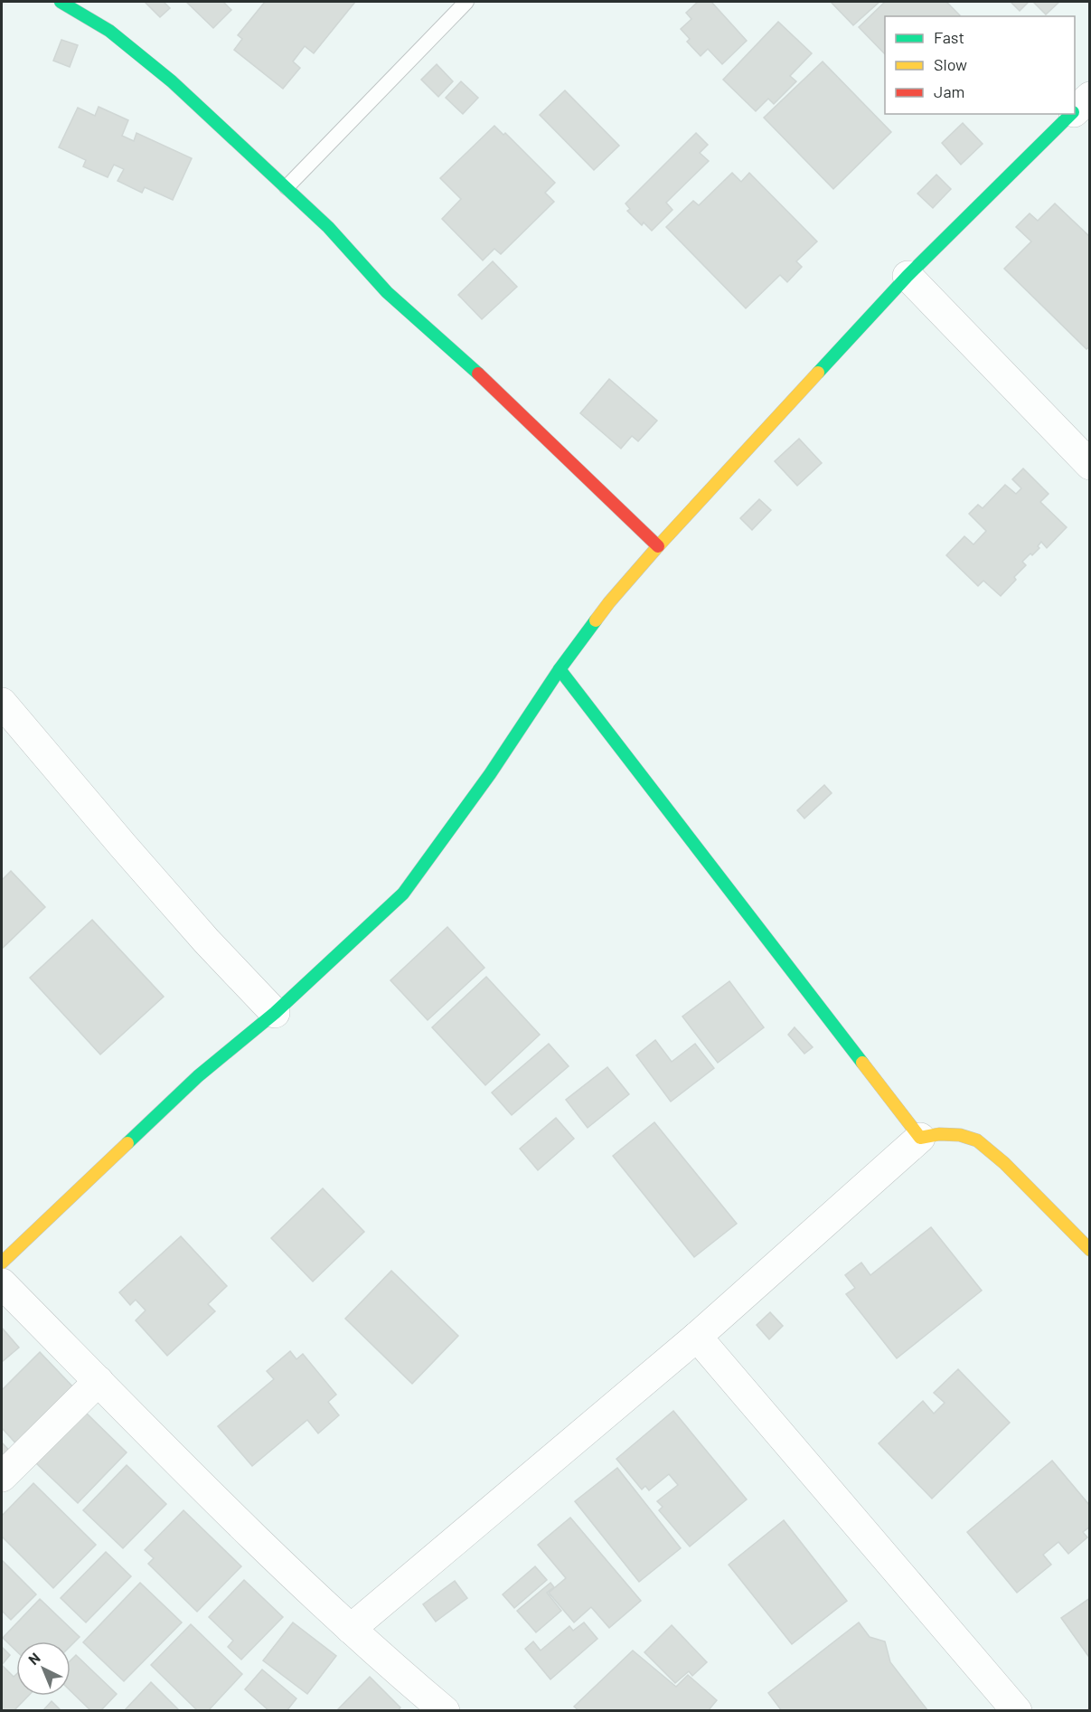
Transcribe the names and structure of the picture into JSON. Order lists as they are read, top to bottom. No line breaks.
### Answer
{"legend":["Fast","Slow","Jam"],"north":"top left"}
